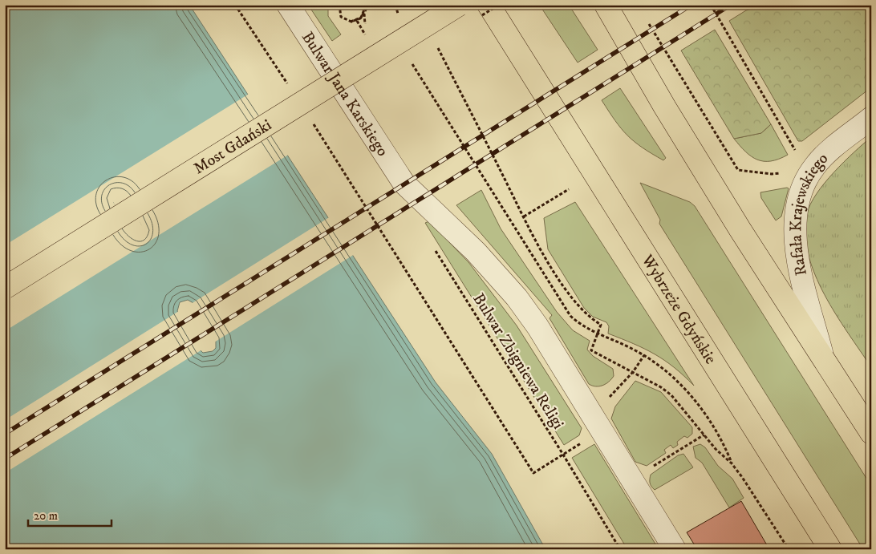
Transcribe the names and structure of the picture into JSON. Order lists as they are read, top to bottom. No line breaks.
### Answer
{"streets":{"main road":["Most Gdański","Wybrzeże Gdyńskie"],"street":["Bulwar Jana Karskiego","Rafała Krajewskiego"],"path":["Bulwar Zbigniewa Religi"]},"scale_bar":"20 m"}
